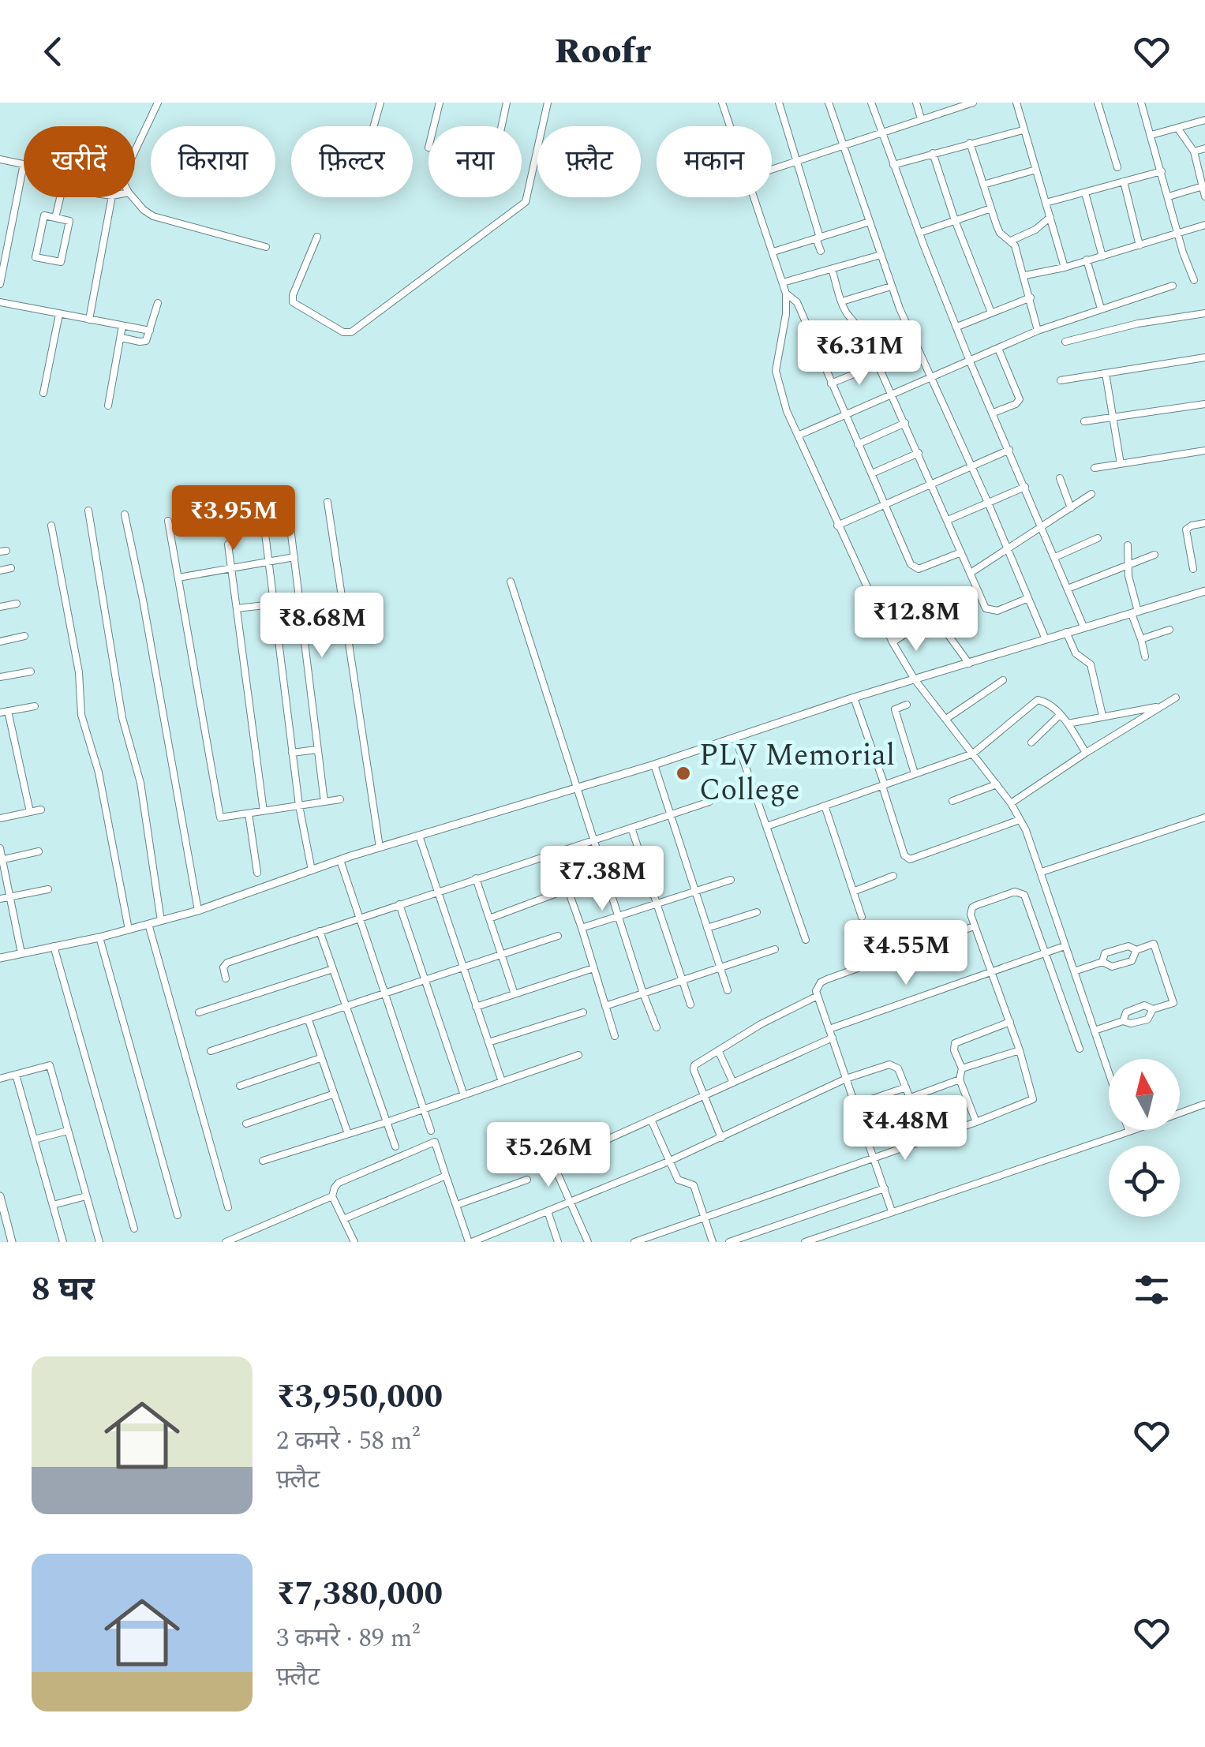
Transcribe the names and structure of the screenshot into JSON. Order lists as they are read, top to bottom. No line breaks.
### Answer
{"places":["PLV Memorial College"],"north":"top","page":{"header":"Roofr","chip":["खरीदें","किराया","फ़िल्टर","नया","फ़्लैट","मकान"],"price":["₹6.31M","₹3.95M","₹12.8M","₹8.68M","₹7.38M","₹4.55M","₹4.48M","₹5.26M"],"heading":"8 घर","list":[{"name":"₹3,950,000","note":"2 कमरे · 58 m² · फ़्लैट"},{"name":"₹7,380,000","note":"3 कमरे · 89 m² · फ़्लैट"}]}}
